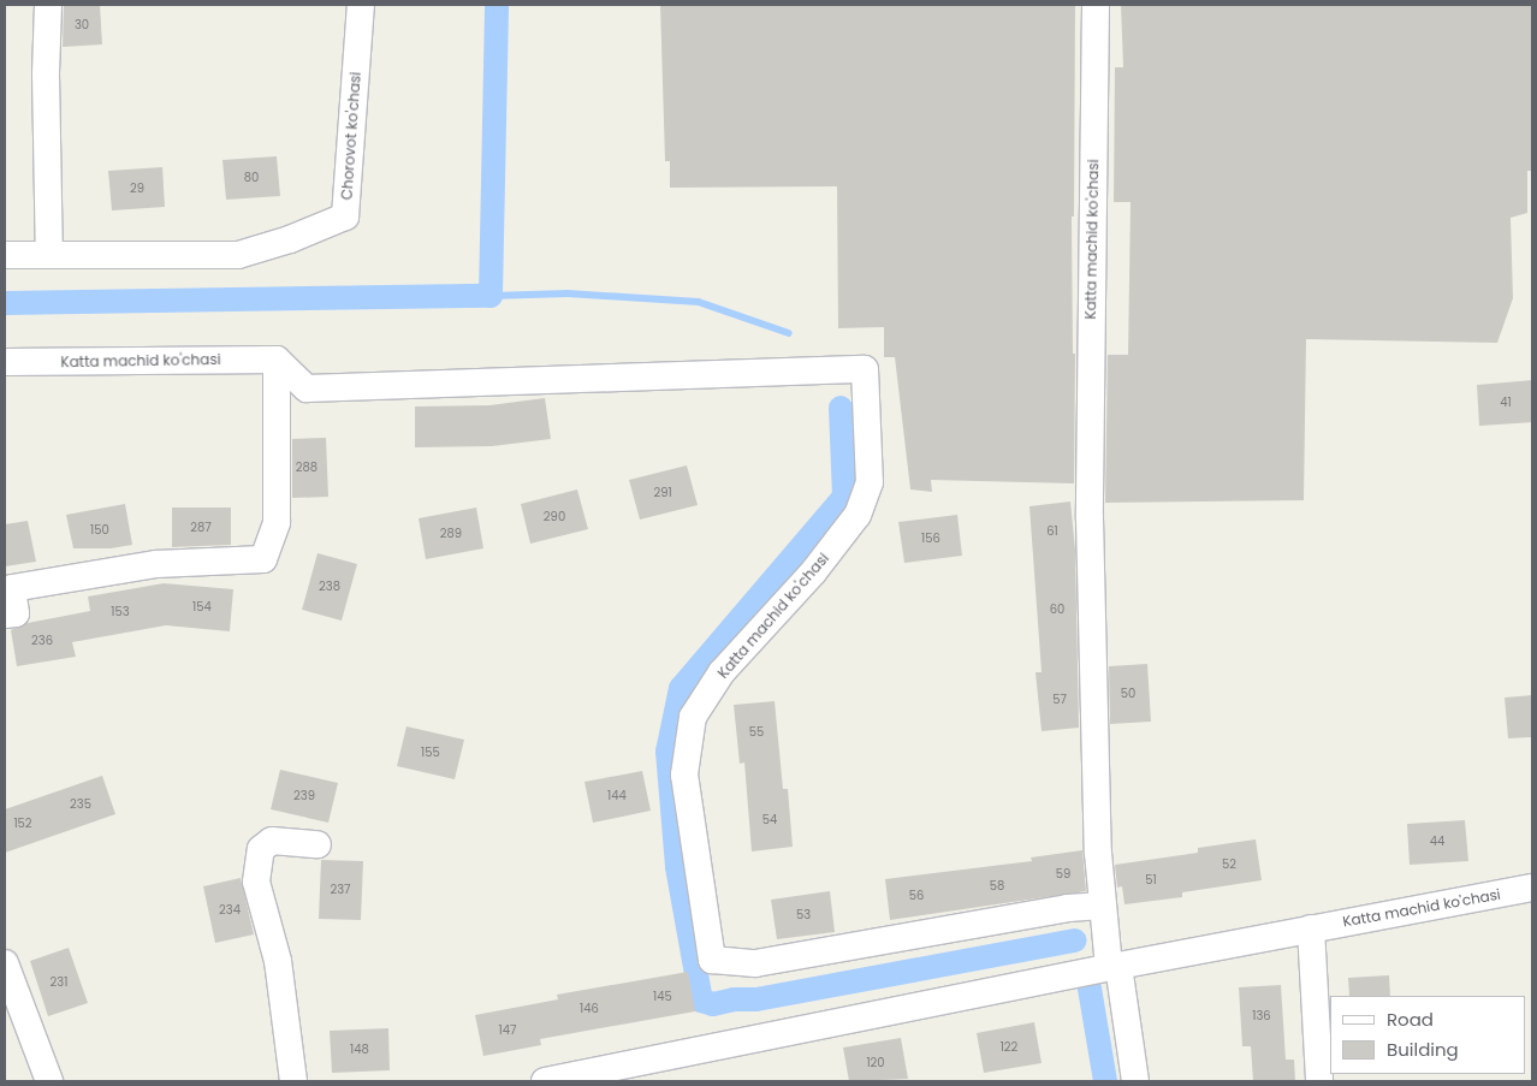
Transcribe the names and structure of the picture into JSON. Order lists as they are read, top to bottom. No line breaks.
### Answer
{"streets":{"street":["Chorovot ko'chasi","Katta machid ko'chasi"]},"house_numbers":["30","80","29","41","288","291","290","287","150","61","289","156","238","154","60","153","236","50","57","55","155","239","144","235","54","152","44","52","59","51","58","237","56","234","53","231","145","146","136","147","122","148","120"],"legend":["Road","Building"]}
